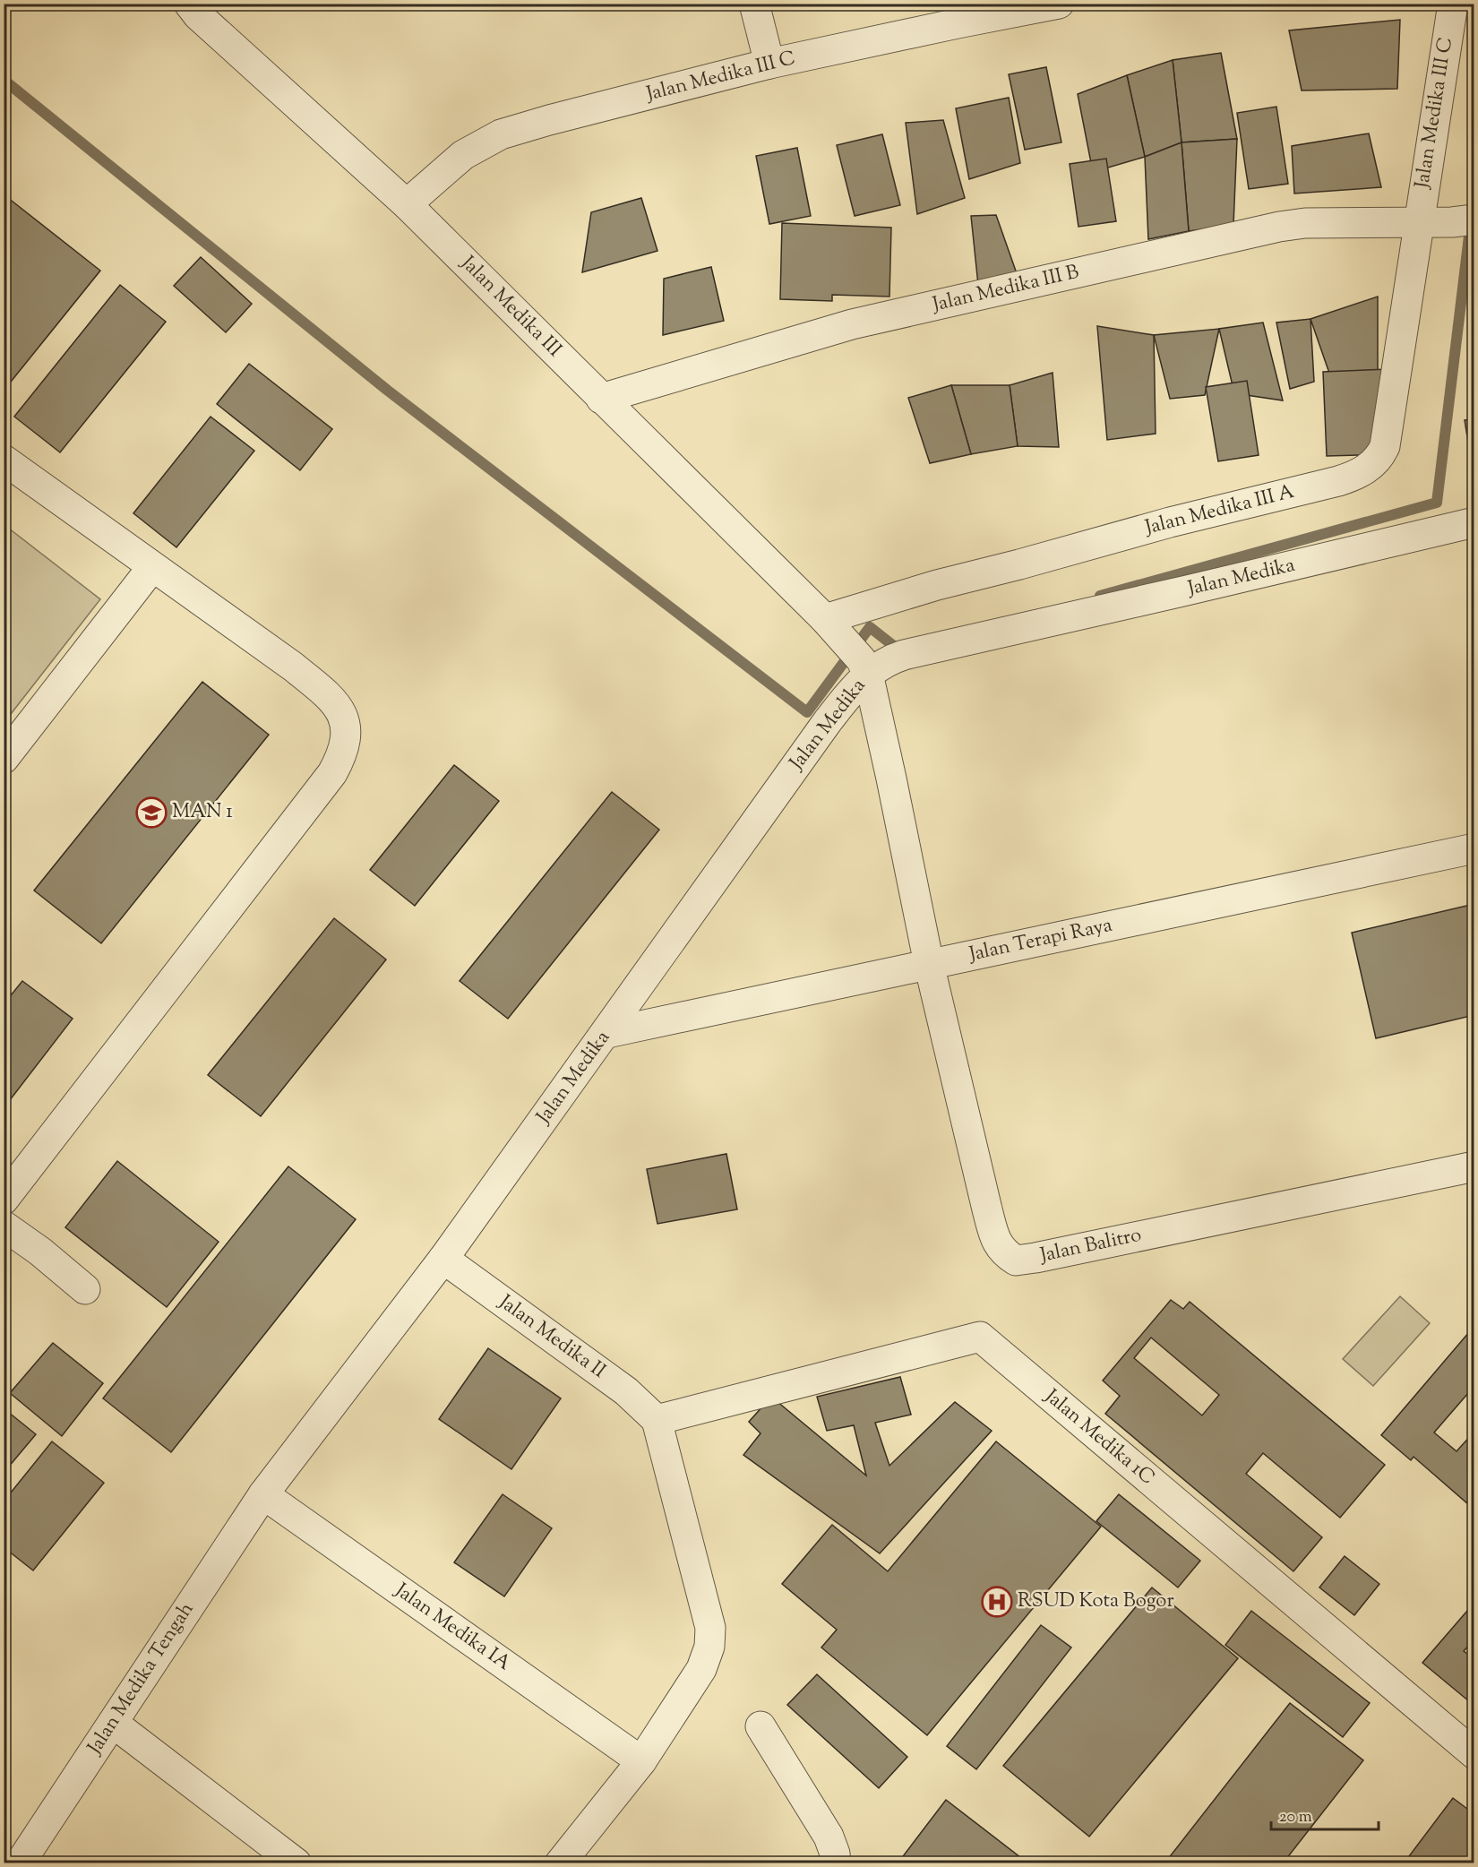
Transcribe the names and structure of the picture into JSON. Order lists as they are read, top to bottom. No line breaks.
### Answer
{"streets":{"street":["Jalan Medika III C","Jalan Medika III B","Jalan Medika III","Jalan Medika III A","Jalan Medika","Jalan Terapi Raya","Jalan Balitro","Jalan Medika II","Jalan Medika 1C","Jalan Medika IA","Jalan Medika Tengah"]},"crossings":[["Jalan Medika III C","Jalan Medika III B"],["Jalan Medika III C","Jalan Medika III"],["Jalan Medika III C","Jalan Medika III A"],["Jalan Medika III B","Jalan Medika III"],["Jalan Medika III B","Jalan Medika III A"],["Jalan Medika III","Jalan Medika III A"],["Jalan Medika III","Jalan Medika"],["Jalan Medika","Jalan Terapi Raya"],["Jalan Medika","Jalan Medika II"],["Jalan Medika","Jalan Medika IA"],["Jalan Medika","Jalan Medika Tengah"],["Jalan Terapi Raya","Jalan Balitro"],["Jalan Medika II","Jalan Medika 1C"],["Jalan Medika IA","Jalan Medika Tengah"]],"places":{"school or university":["MAN 1"],"hospital":["RSUD Kota Bogor"]},"scale_bar":"20 m"}
